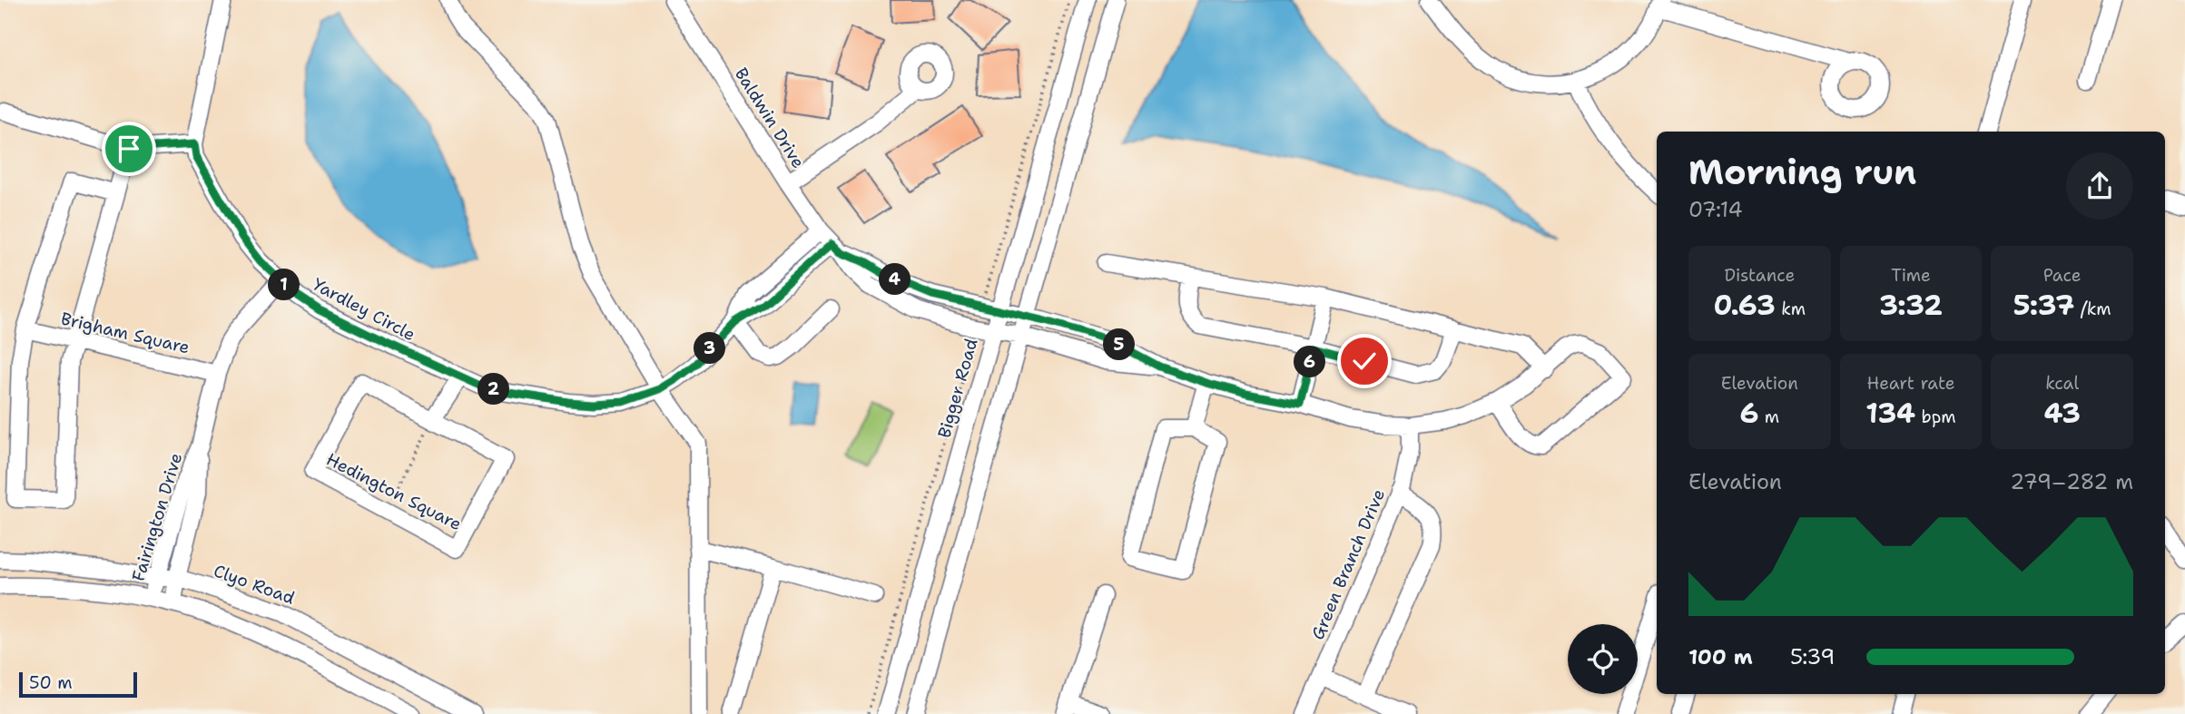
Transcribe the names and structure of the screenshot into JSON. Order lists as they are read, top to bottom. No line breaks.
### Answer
{"streets":{"street":["Baldwin Drive","Yardley Circle","Brigham Square","Bigger Road","Hedington Square","Fairington Drive","Green Branch Drive","Clyo Road"]},"crossings":[["Baldwin Drive","Yardley Circle"],["Baldwin Drive","Bigger Road"],["Yardley Circle","Fairington Drive"],["Brigham Square","Fairington Drive"],["Fairington Drive","Clyo Road"]],"scale_bar":"50 m","page":{"heading":["Morning run","07:14"],"stats":[["Distance","0.63 km"],["Time","3:32"],["Pace","5:37 /km"],["Elevation","6 m"],["Heart rate","134 bpm"],["kcal","43"]],"pins":["4","1","5","3","6","2"],"chart":["Elevation","279–282 m"],"list":[{"name":"100 m","note":"5:39"}],"scale":"50 m"}}
